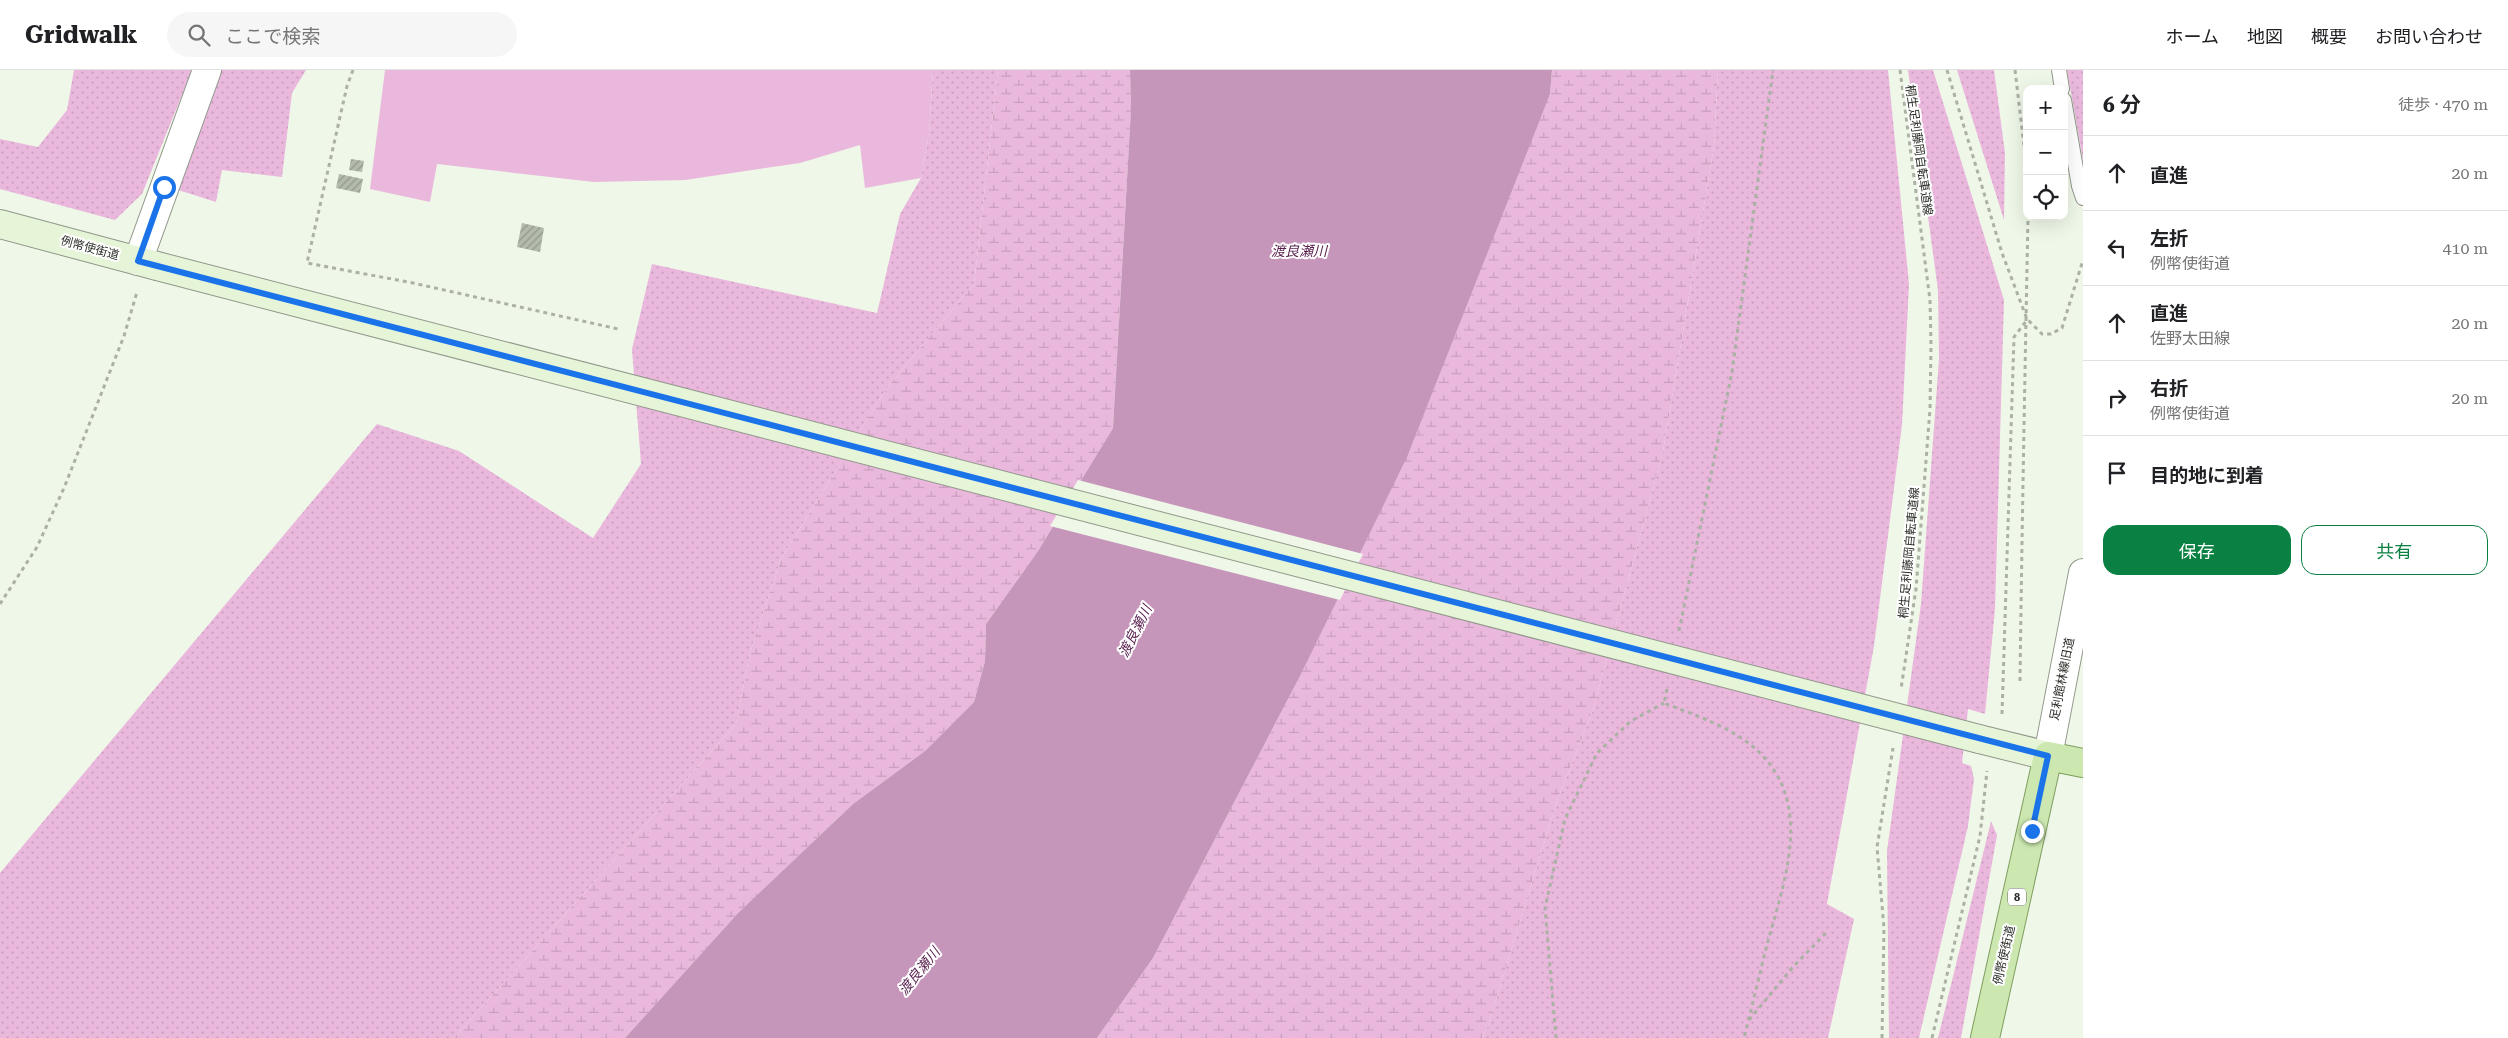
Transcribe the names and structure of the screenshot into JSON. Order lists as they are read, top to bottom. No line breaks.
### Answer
{"streets":{"main road":["例幣使街道","8"],"street":["足利館林線旧道"],"path":["桐生足利藤岡自転車道線"]},"crossings":[["例幣使街道","足利館林線旧道"]],"water":["渡良瀬川"],"page":{"header":"Gridwalk","search":"ここで検索","nav":["ホーム","地図","概要","お問い合わせ"],"heading":["6 分","徒歩 · 470 m"],"map_buttons":["+","−"],"list":[["直進","20 m"],["左折","例幣使街道","410 m"],["直進","佐野太田線","20 m"],["右折","例幣使街道","20 m"],"目的地に到着"],"buttons":["保存","共有"]}}
